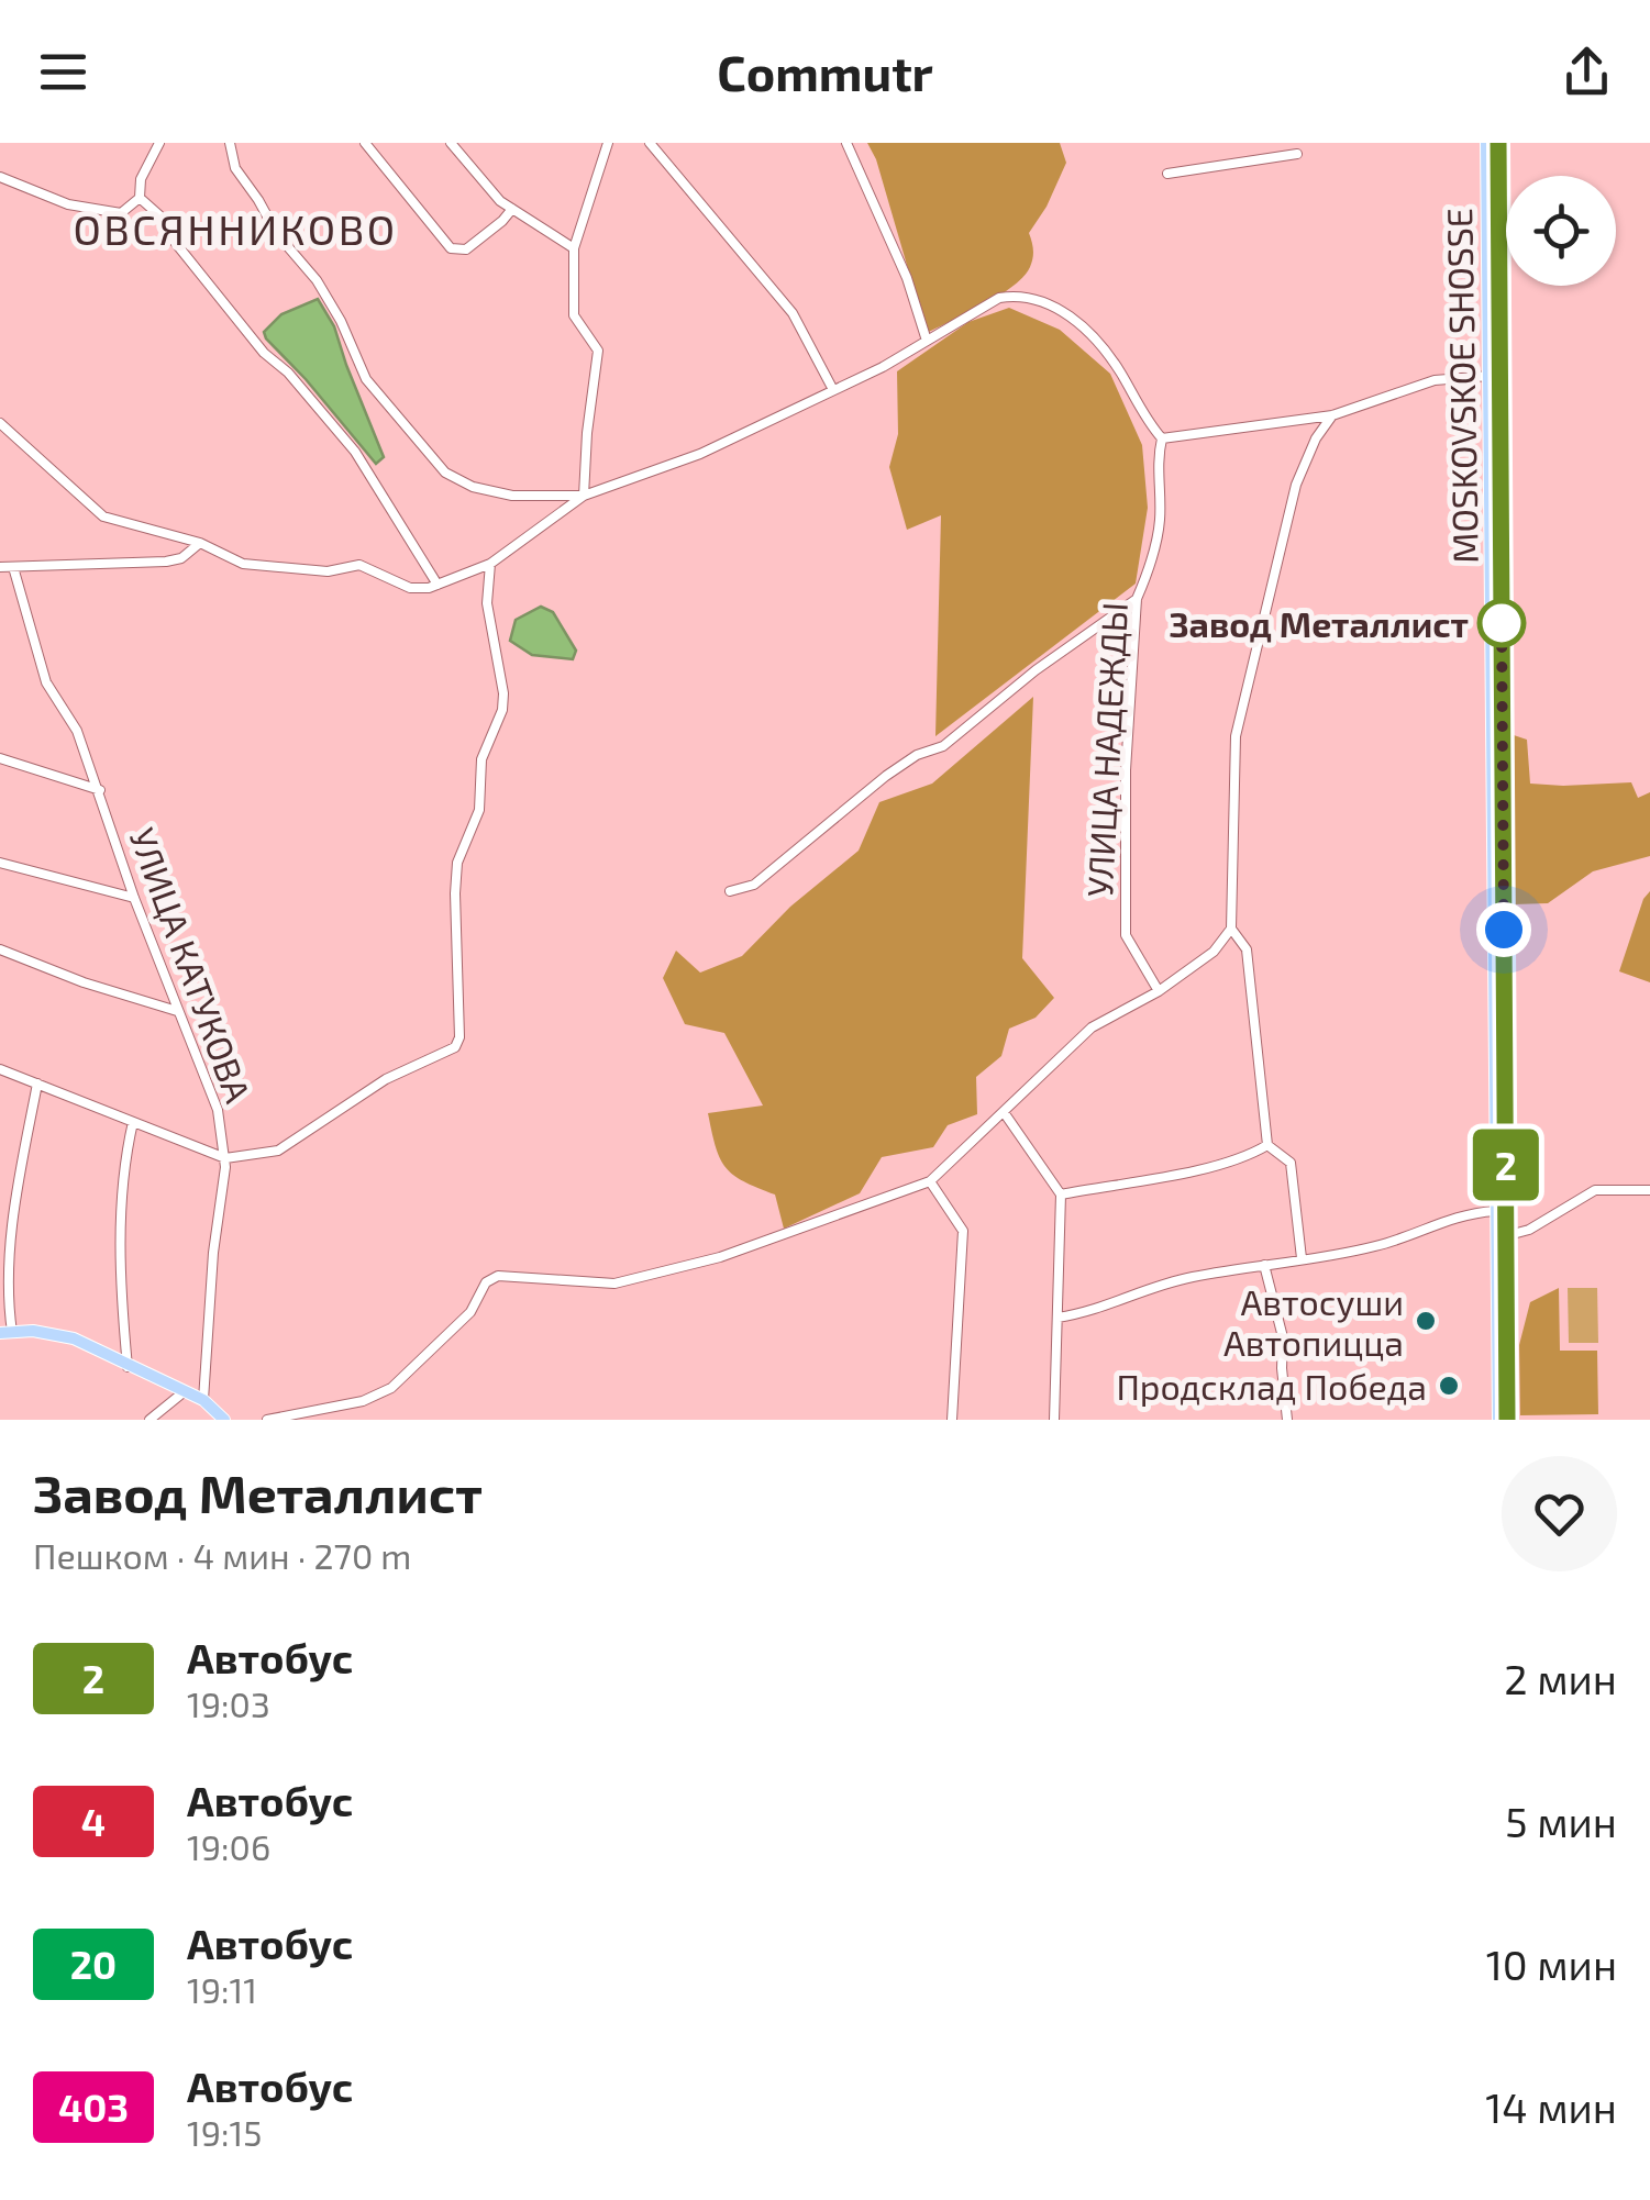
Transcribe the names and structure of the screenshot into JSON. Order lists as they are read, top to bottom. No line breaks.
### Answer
{"streets":{"main road":["MOSKOVSKOE SHOSSE"],"street":["УЛИЦА НАДЕЖДЫ","УЛИЦА КАТУКОВА"]},"districts":["ОВСЯННИКОВО"],"places":["Завод Металлист","Автосуши Автопицца","Продсклад Победа"],"lines":["bus line 2"],"page":{"header":"Commutr","on_map":"2","heading":["Завод Металлист","Пешком · 4 мин · 270 m"],"list":[{"mark":"2","name":"Автобус","note":"19:03","value":"2 мин"},{"mark":"4","name":"Автобус","note":"19:06","value":"5 мин"},{"mark":"20","name":"Автобус","note":"19:11","value":"10 мин"},{"mark":"403","name":"Автобус","note":"19:15","value":"14 мин"}]}}
